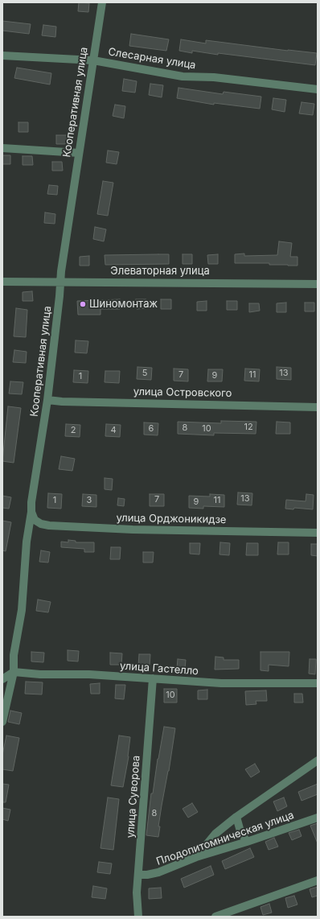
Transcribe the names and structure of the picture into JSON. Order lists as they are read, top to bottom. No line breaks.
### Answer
{"streets":{"street":["Слесарная улица","Кооперативная улица","Элеваторная улица","улица Островского","улица Орджоникидзе","улица Гастелло","улица Суворова","Плодопитомническая улица"]},"crossings":[["Слесарная улица","Кооперативная улица"],["Кооперативная улица","Элеваторная улица"],["Кооперативная улица","улица Островского"],["Кооперативная улица","улица Орджоникидзе"],["Кооперативная улица","улица Гастелло"],["улица Гастелло","улица Суворова"],["улица Суворова","Плодопитомническая улица"]],"places":["Шиномонтаж"],"house_numbers":["5","13","7","11","9","1","12","8","6","10","2","4","13","7","1","3","11","9","10","8"]}
